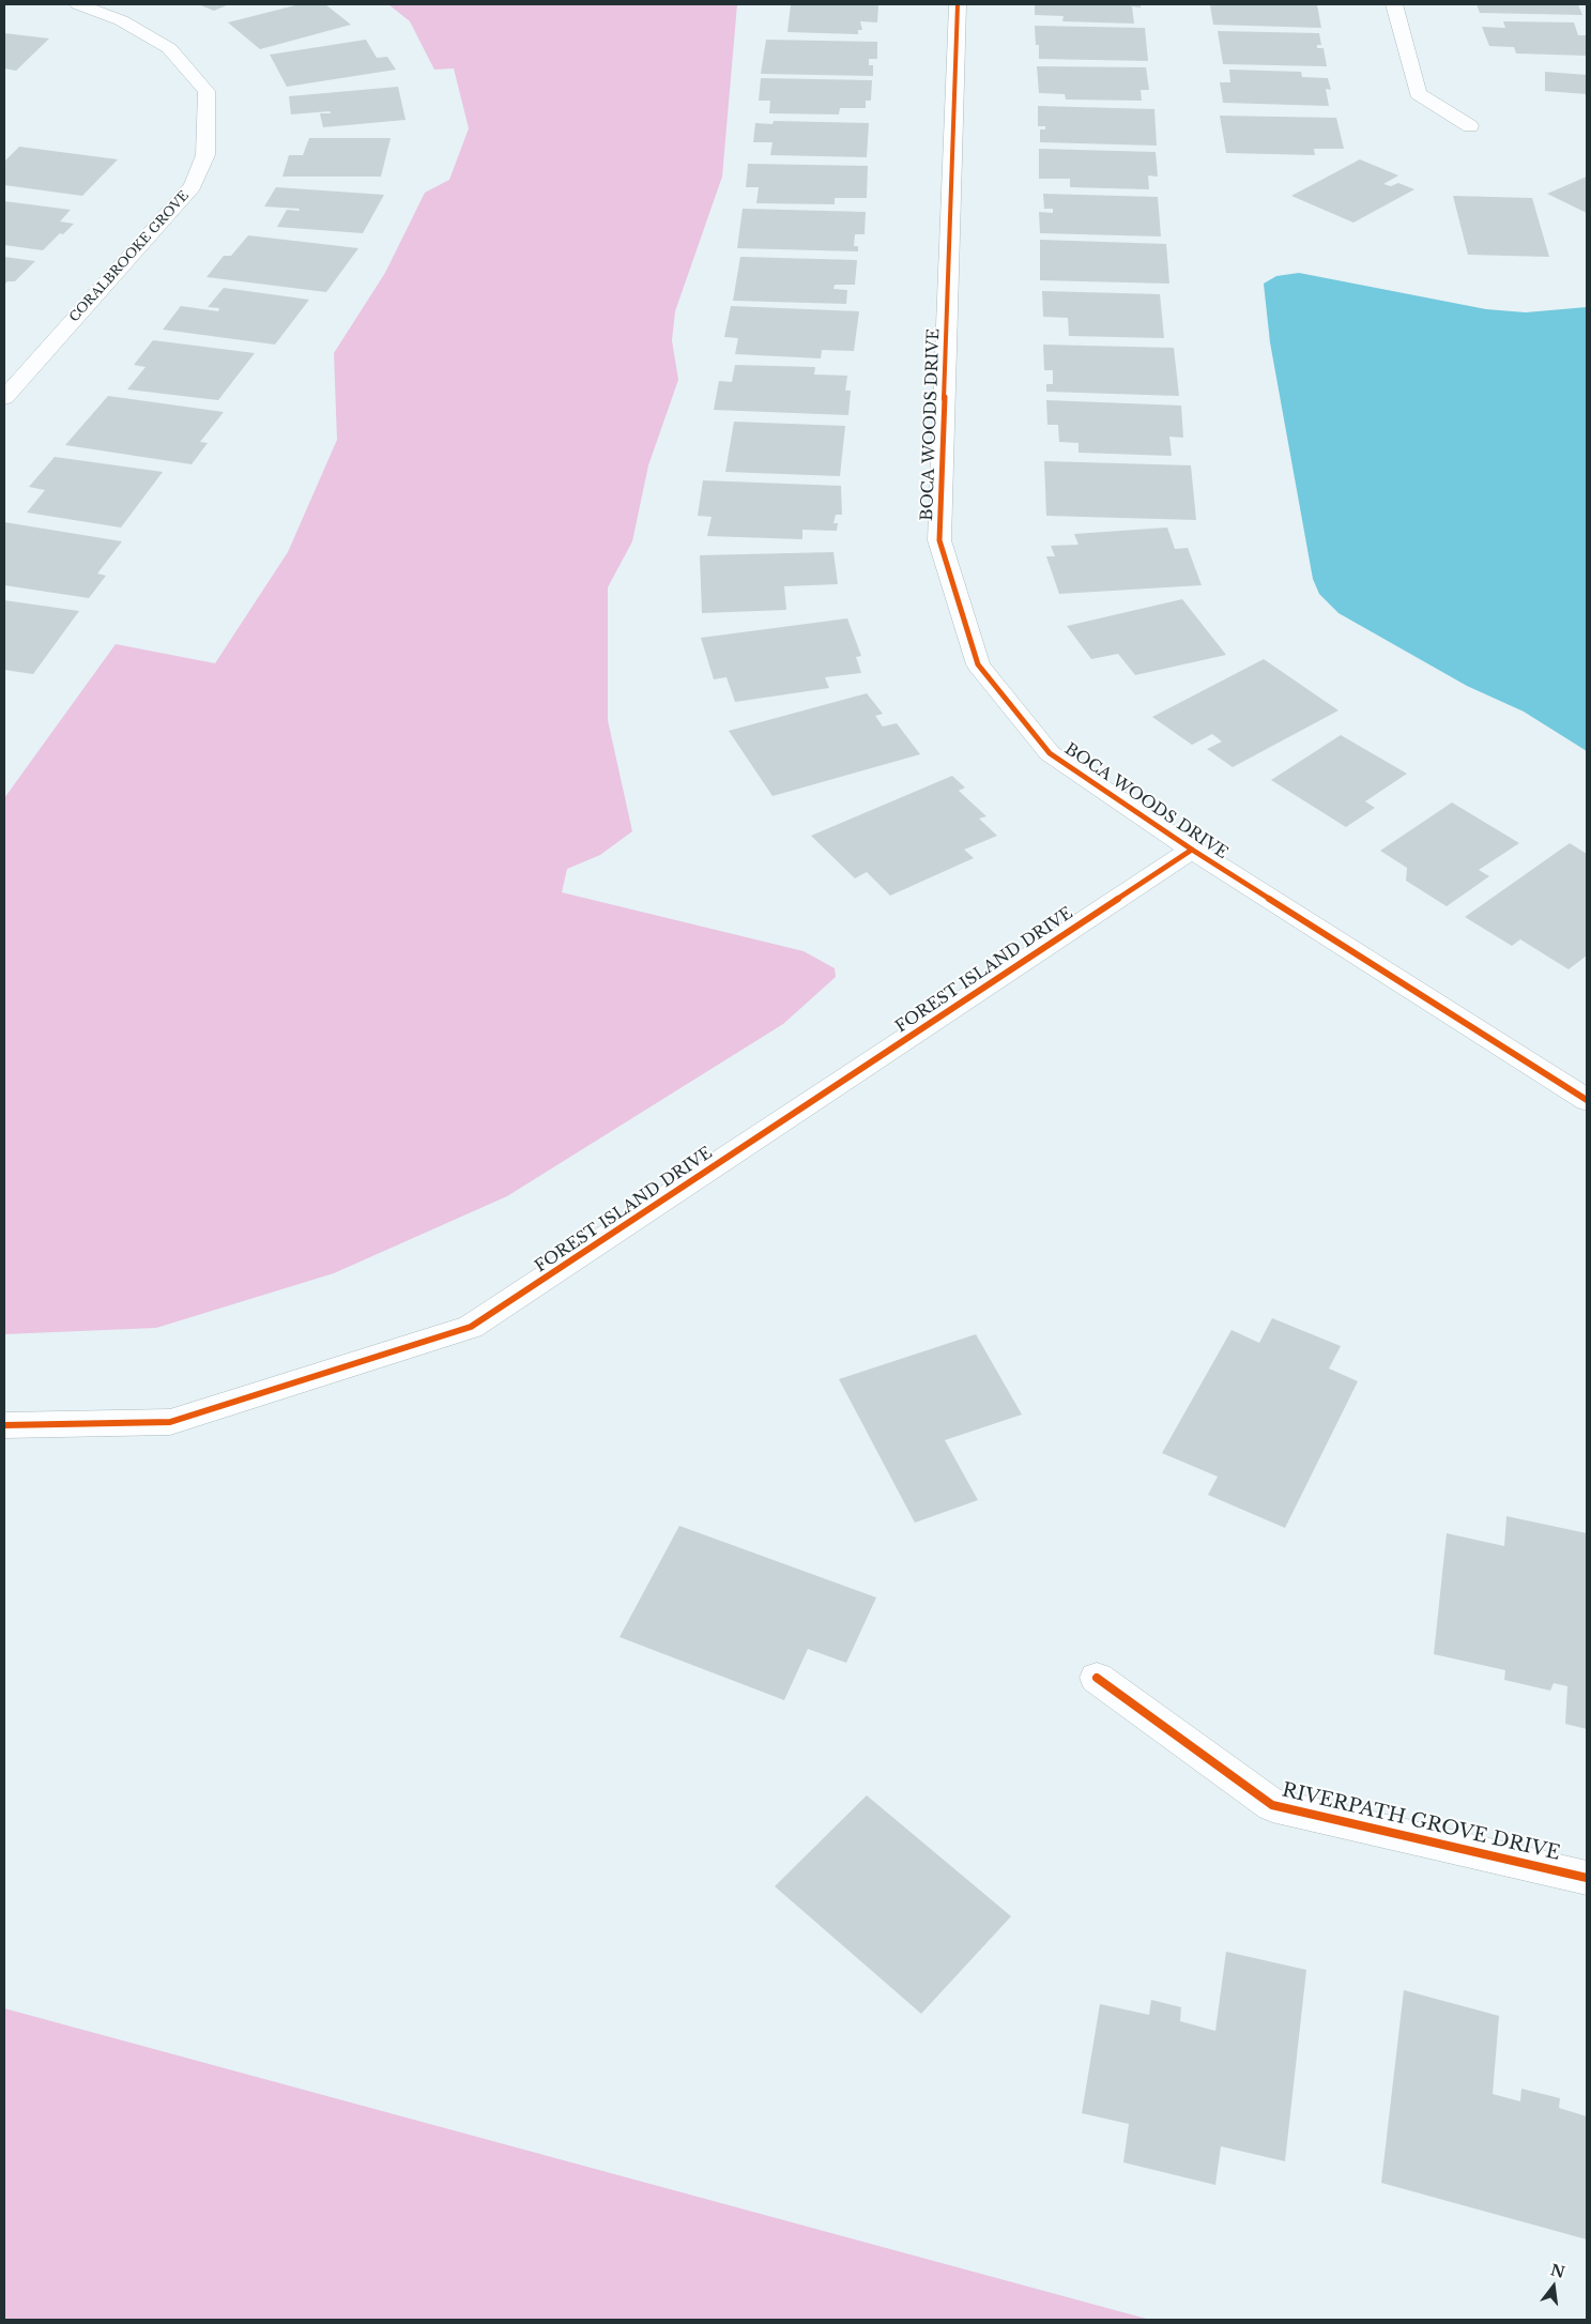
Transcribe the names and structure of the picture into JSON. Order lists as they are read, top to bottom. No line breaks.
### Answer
{"streets":{"street":["CORALBROOKE GROVE","BOCA WOODS DRIVE","FOREST ISLAND DRIVE","RIVERPATH GROVE DRIVE"]},"crossings":[["BOCA WOODS DRIVE","FOREST ISLAND DRIVE"]],"north":"top"}
